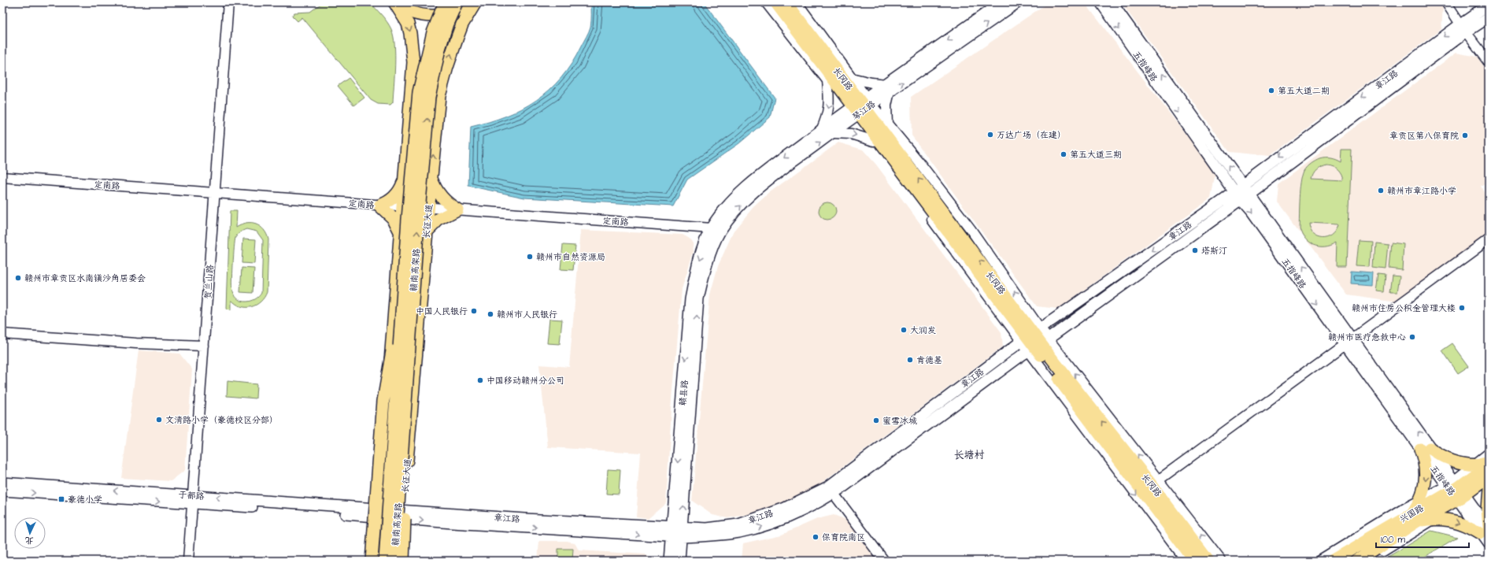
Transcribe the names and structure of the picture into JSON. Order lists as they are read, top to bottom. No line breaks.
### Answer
{"streets":{"main road":["五指峰路","长冈路","章江路","琴江路","长征大道","赣南高架路","赣县路","于都路","兴国路"],"street":["定南路","贺兰山路"]},"crossings":[["五指峰路","章江路"],["五指峰路","兴国路"],["长冈路","章江路"],["长冈路","琴江路"],["章江路","长征大道"],["章江路","赣县路"],["章江路","于都路"],["琴江路","定南路"],["琴江路","赣县路"],["定南路","长征大道"],["定南路","贺兰山路"],["定南路","赣县路"],["贺兰山路","于都路"]],"districts":["长塘村"],"places":{"other":["第五大道二期","万达广场（在建）","章贡区第八保育院","第五大道三期","赣州市章江路小学","塔斯汀","赣州市自然资源局","赣州市章贡区水南镇沙角居委会","赣州市住房公积金管理大楼","中国人民银行","赣州市人民银行","大润发","赣州市医疗急救中心","肯德基","中国移动赣州分公司","文清路小学（豪德校区分部）","蜜雪冰城","保育院南区"],"transit":["豪德小学"]},"scale_bar":"100 m","north":"bottom"}
